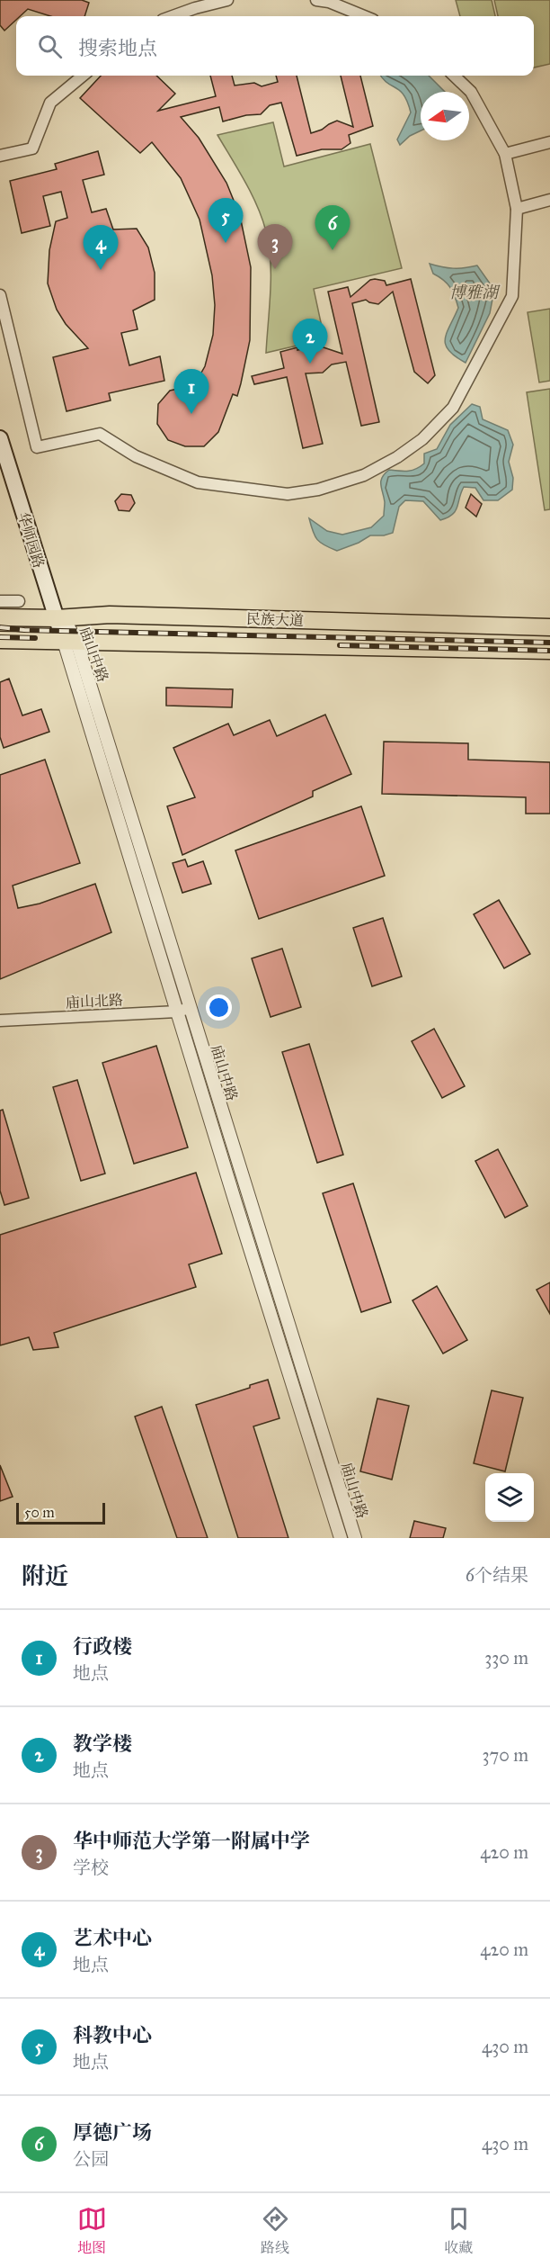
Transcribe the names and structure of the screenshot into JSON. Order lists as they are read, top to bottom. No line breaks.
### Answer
{"streets":{"main road":["华师园路","民族大道"],"street":["庙山中路","庙山北路"]},"crossings":[["华师园路","民族大道"],["华师园路","庙山中路"],["民族大道","庙山中路"],["庙山中路","庙山北路"]],"water":["博雅湖"],"scale_bar":"50 m","north":"left","page":{"search":"搜索地点","pins":["5","6","3","4","2","1"],"scale":"50 m","heading":["附近","6个结果"],"list":[{"mark":"1","name":"行政楼","note":"地点","value":"330 m"},{"mark":"2","name":"教学楼","note":"地点","value":"370 m"},{"mark":"3","name":"华中师范大学第一附属中学","note":"学校","value":"420 m"},{"mark":"4","name":"艺术中心","note":"地点","value":"420 m"},{"mark":"5","name":"科教中心","note":"地点","value":"430 m"},{"mark":"6","name":"厚德广场","note":"公园","value":"430 m"}],"nav":["地图","路线","收藏"]}}
